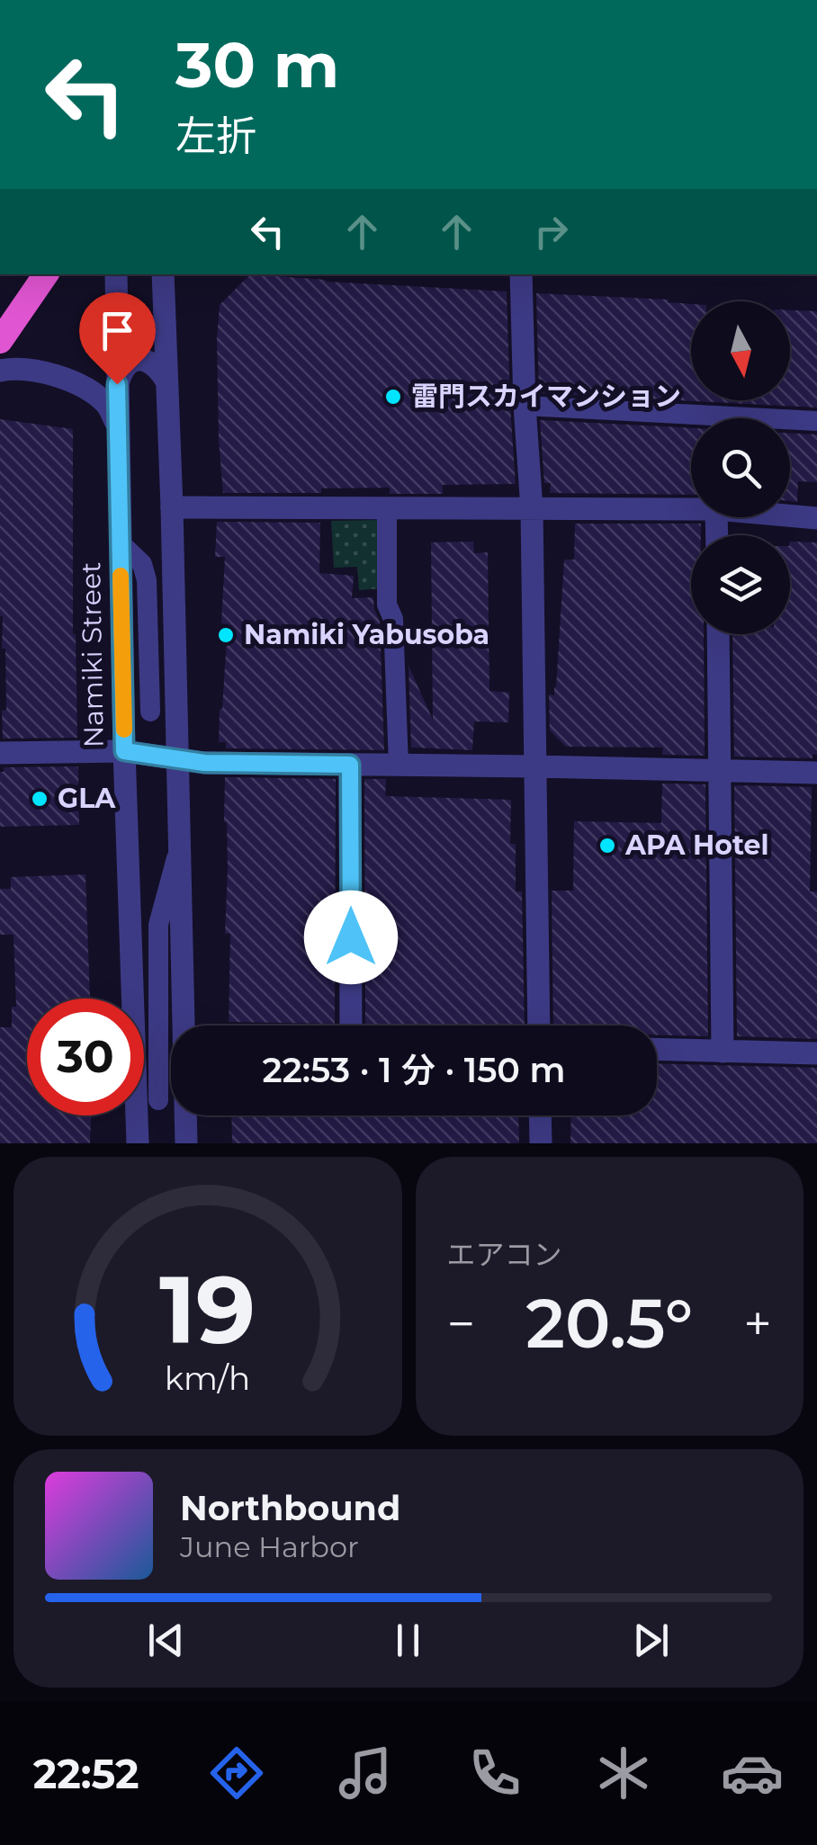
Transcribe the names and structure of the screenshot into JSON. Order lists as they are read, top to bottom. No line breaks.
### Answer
{"streets":{"street":["Namiki Street"]},"places":["雷門スカイマンション","Namiki Yabusoba","GLA","APA Hotel"],"north":"bottom","page":{"turn":["30 m","左折"],"limit":"30","trip":"22:53 · 1 分 · 150 m","tile":"エアコン","heat":["−","20.5°","+"],"song":["Northbound","June Harbor"],"tabs":"22:52","gauge":["19","km/h"]}}
